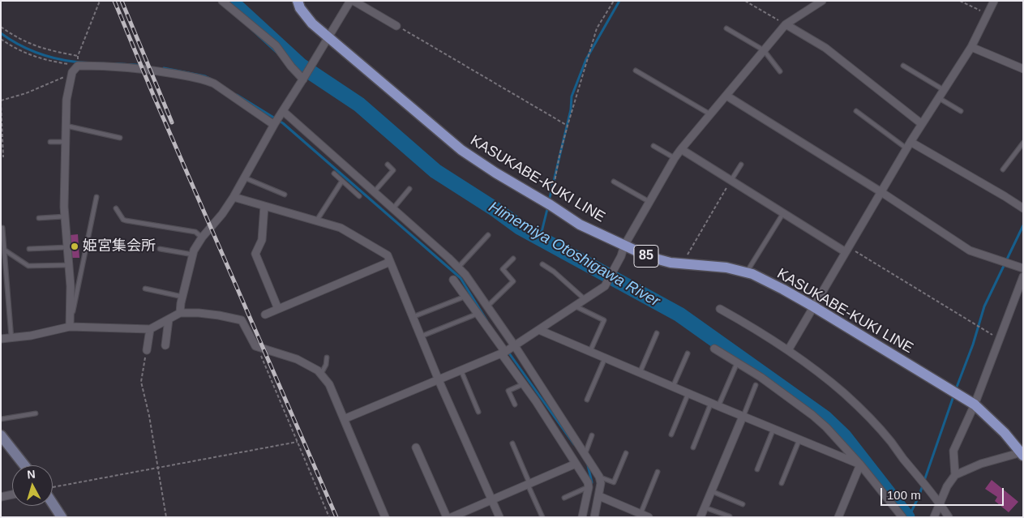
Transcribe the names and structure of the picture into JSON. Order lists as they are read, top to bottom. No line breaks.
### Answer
{"streets":{"main road":["KASUKABE-KUKI LINE","85"]},"water":["Himemiya Otoshigawa River"],"places":["姫宮集会所"],"scale_bar":"100 m","north":"top"}
